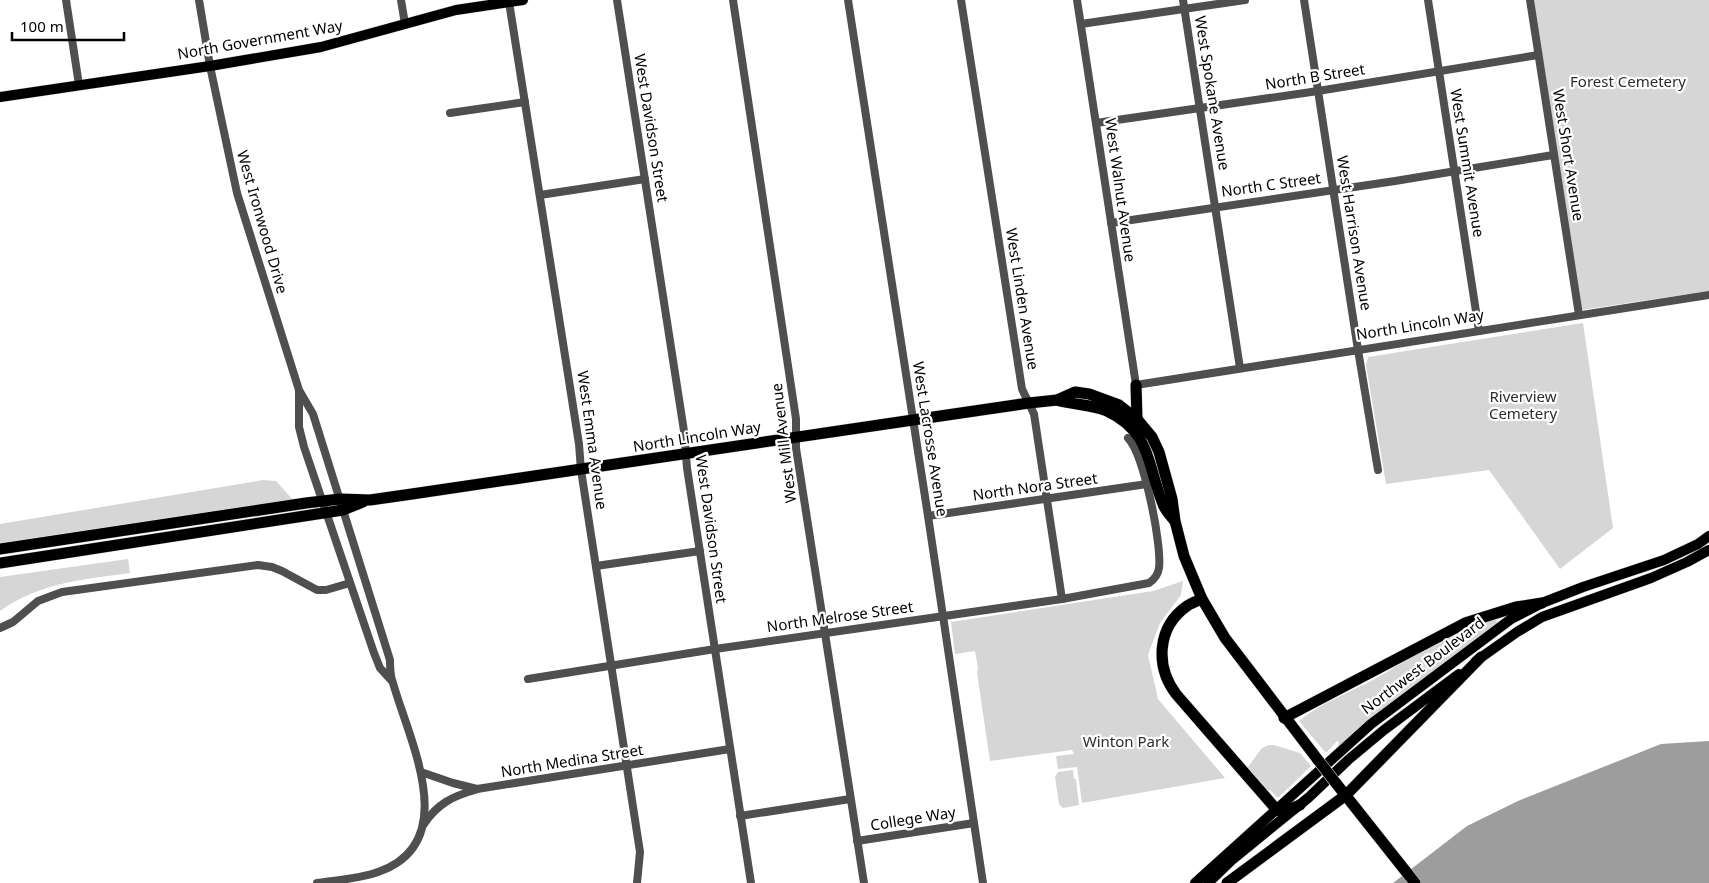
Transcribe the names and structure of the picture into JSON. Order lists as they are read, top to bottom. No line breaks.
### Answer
{"streets":{"highway":["North Lincoln Way"],"main road":["North Government Way","Northwest Boulevard"],"street":["North B Street","West Spokane Avenue","West Davidson Street","West Short Avenue","West Summit Avenue","North C Street","West Walnut Avenue","West Ironwood Drive","West Harrison Avenue","West Linden Avenue","West Lacrosse Avenue","West Emma Avenue","West Mill Avenue","North Nora Street","North Melrose Street","North Medina Street","College Way"]},"crossings":[["North Government Way","West Ironwood Drive"],["North Government Way","West Emma Avenue"],["North B Street","West Spokane Avenue"],["North B Street","West Short Avenue"],["North B Street","West Summit Avenue"],["North B Street","West Walnut Avenue"],["North B Street","West Harrison Avenue"],["West Spokane Avenue","North C Street"],["West Spokane Avenue","North Lincoln Way"],["West Davidson Street","North Lincoln Way"],["West Davidson Street","North Melrose Street"],["West Davidson Street","North Medina Street"],["West Short Avenue","North C Street"],["West Short Avenue","North Lincoln Way"],["West Summit Avenue","North C Street"],["West Summit Avenue","North Lincoln Way"],["North C Street","West Walnut Avenue"],["North C Street","West Harrison Avenue"],["West Walnut Avenue","North Lincoln Way"],["West Ironwood Drive","North Lincoln Way"],["West Ironwood Drive","North Medina Street"],["West Harrison Avenue","North Lincoln Way"],["West Linden Avenue","North Lincoln Way"],["West Linden Avenue","North Nora Street"],["West Linden Avenue","North Melrose Street"],["North Lincoln Way","West Lacrosse Avenue"],["North Lincoln Way","West Emma Avenue"],["North Lincoln Way","West Mill Avenue"],["West Lacrosse Avenue","North Nora Street"],["West Lacrosse Avenue","North Melrose Street"],["West Lacrosse Avenue","College Way"],["West Emma Avenue","North Melrose Street"],["West Emma Avenue","North Medina Street"],["West Mill Avenue","North Melrose Street"],["West Mill Avenue","College Way"],["North Nora Street","North Melrose Street"]],"parks":["Forest Cemetery","Riverview Cemetery","Winton Park"],"scale_bar":"100 m"}
